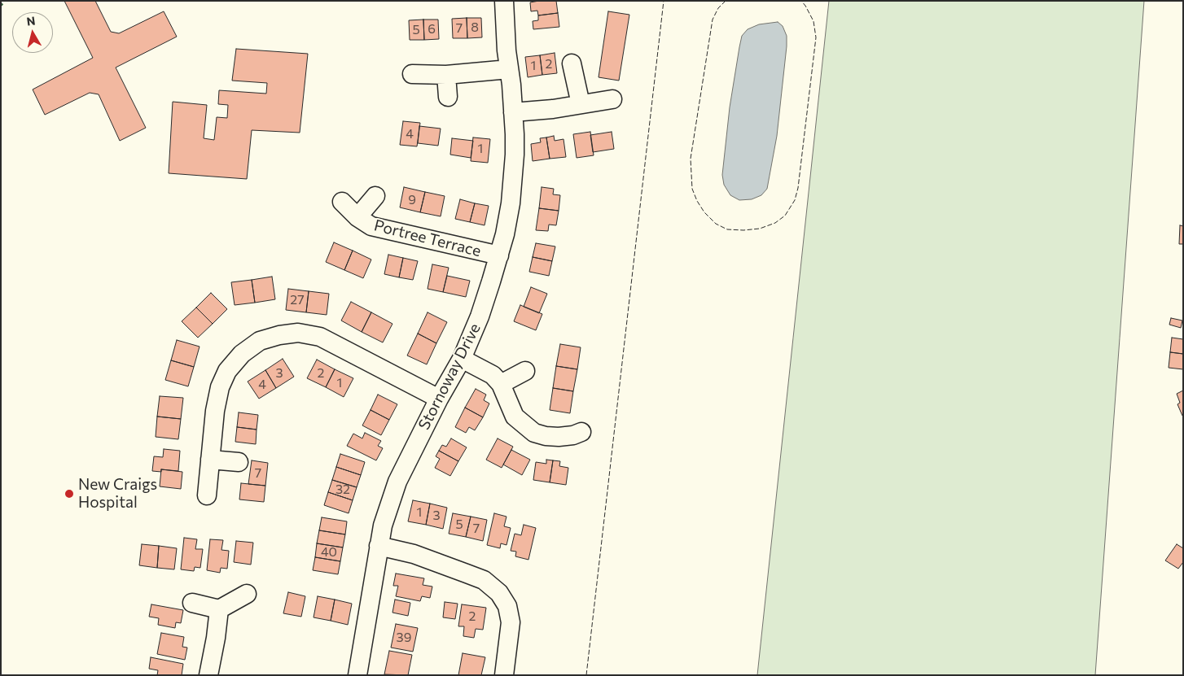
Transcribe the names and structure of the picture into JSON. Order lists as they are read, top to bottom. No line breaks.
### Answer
{"streets":{"street":["Portree Terrace","Stornoway Drive"]},"crossings":[["Portree Terrace","Stornoway Drive"]],"places":["New Craigs Hospital"],"house_numbers":["8","7","6","5","2","1","4","1","9","27","3","2","1","4","7","32","1","3","5","7","40","2","39"],"north":"top"}
